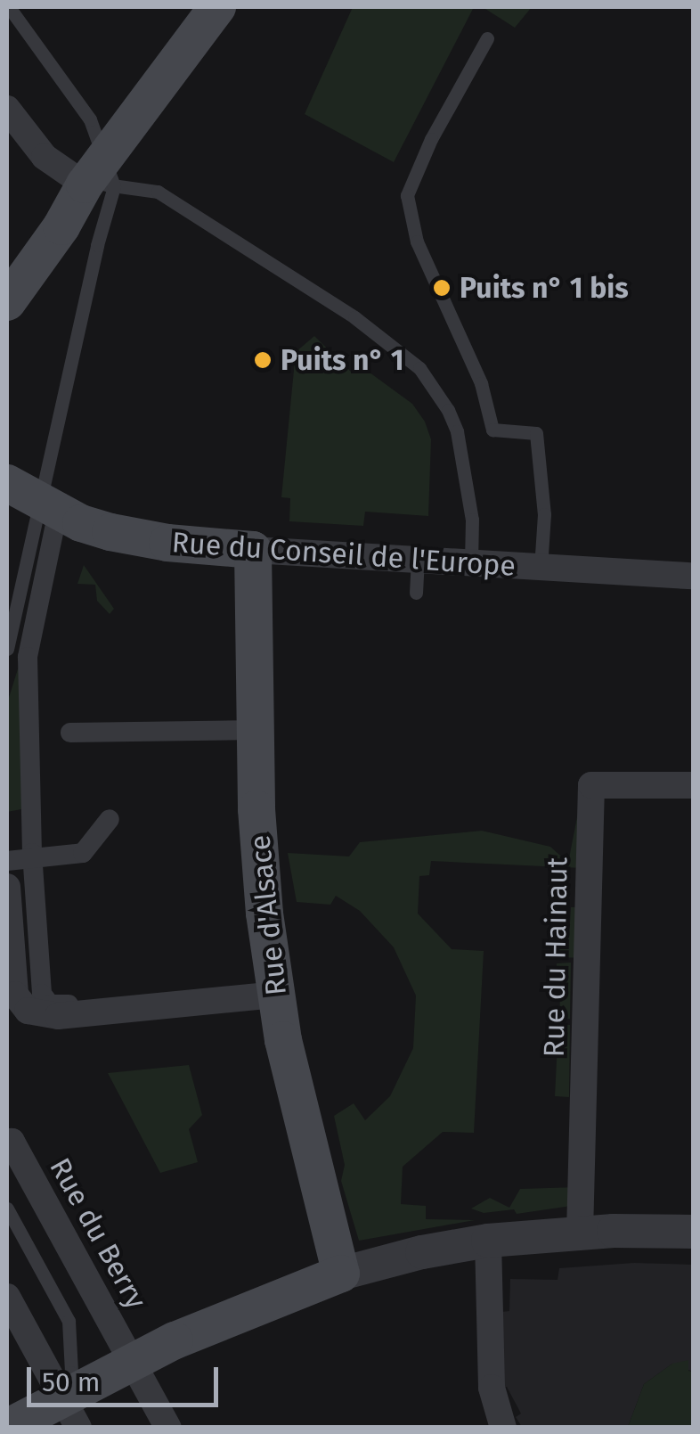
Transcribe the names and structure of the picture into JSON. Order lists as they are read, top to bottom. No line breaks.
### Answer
{"streets":{"main road":["Rue du Conseil de l'Europe","Rue d'Alsace"],"street":["Rue du Hainaut","Rue du Berry"]},"crossings":[["Rue du Conseil de l'Europe","Rue d'Alsace"]],"places":["Puits n° 1 bis","Puits n° 1"],"scale_bar":"50 m"}
